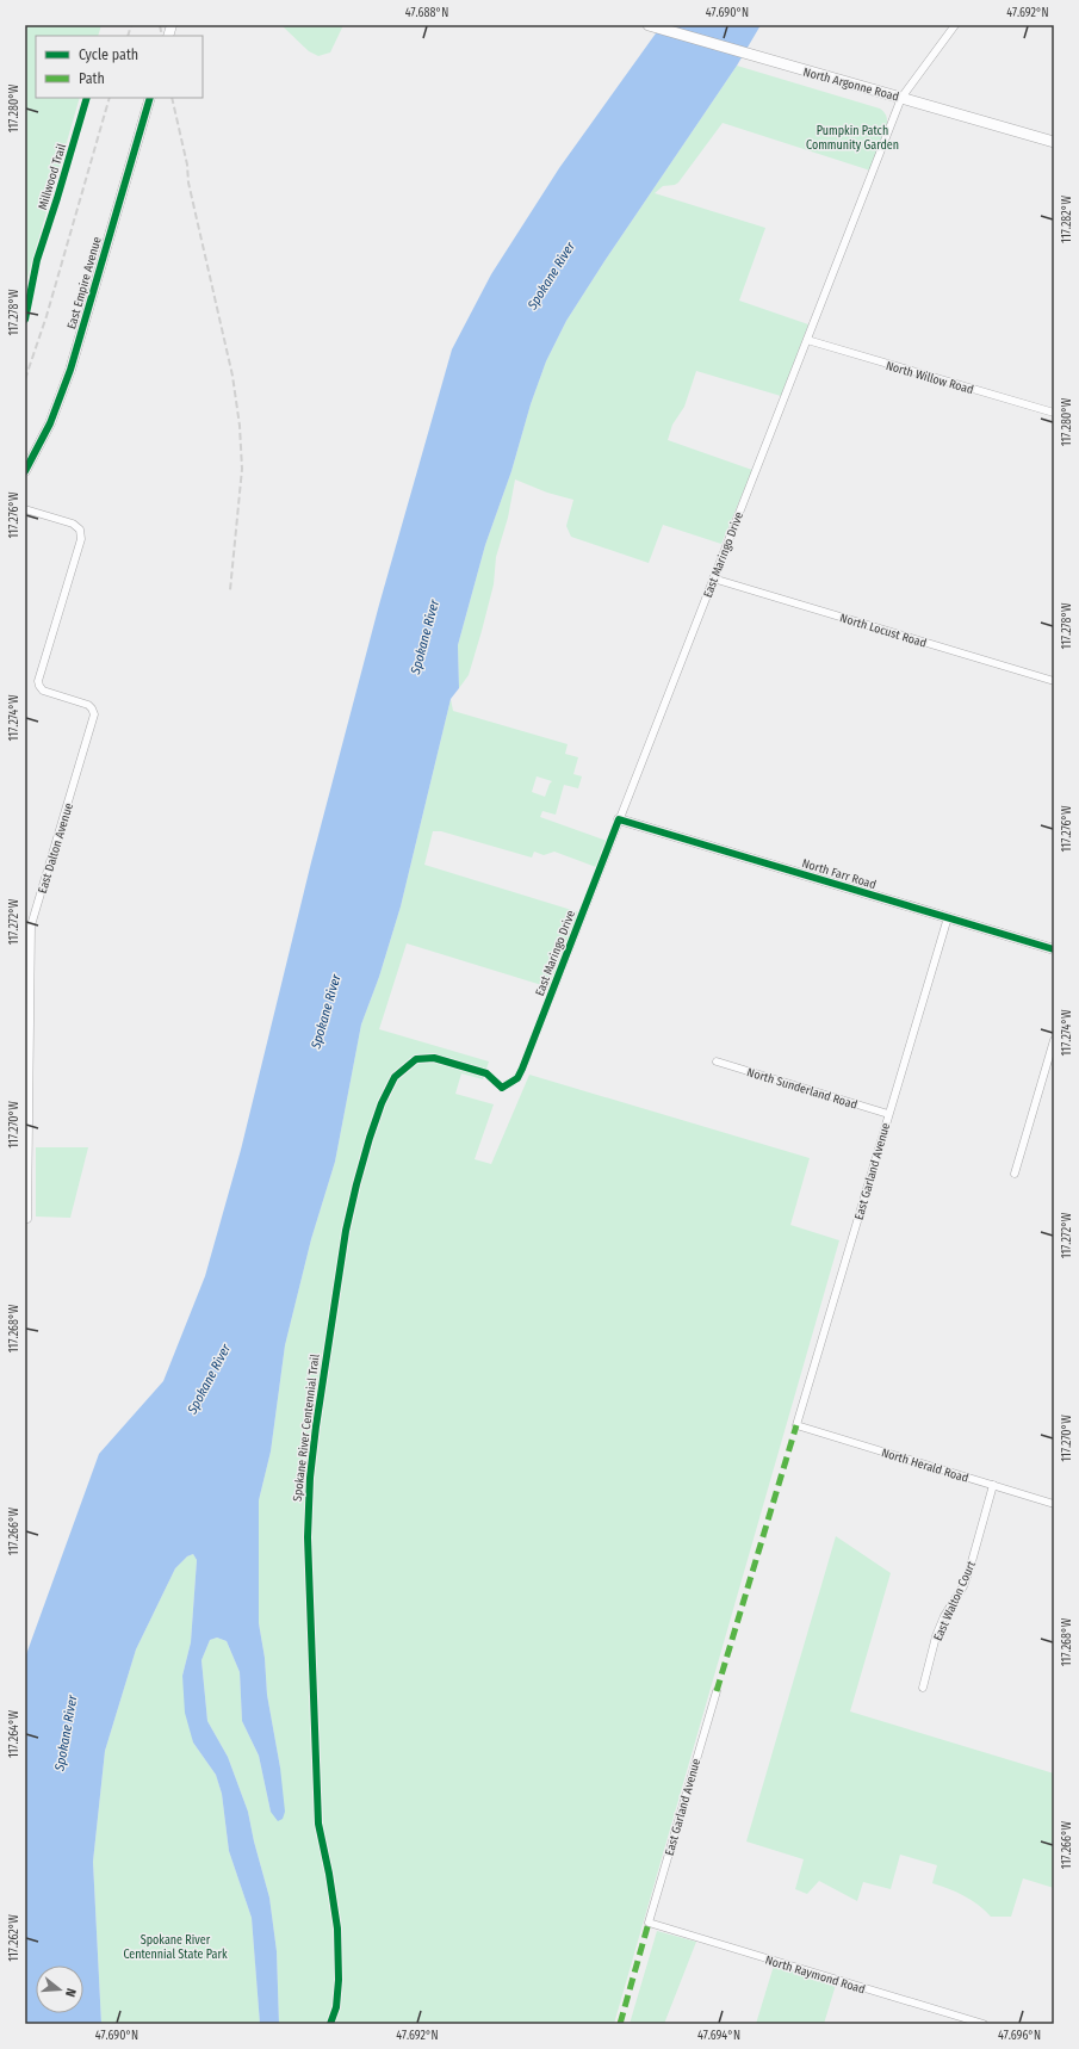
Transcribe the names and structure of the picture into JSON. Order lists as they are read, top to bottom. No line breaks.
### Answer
{"streets":{"main road":["North Argonne Road"],"street":["East Empire Avenue","North Willow Road","East Maringo Drive","North Locust Road","East Dalton Avenue","North Farr Road","North Sunderland Road","East Garland Avenue","North Herald Road","East Walton Court","North Raymond Road"],"cycle path":["Millwood Trail","Spokane River Centennial Trail"]},"crossings":[["North Argonne Road","East Maringo Drive"],["North Willow Road","East Maringo Drive"],["East Maringo Drive","North Locust Road"],["East Maringo Drive","North Farr Road"],["North Farr Road","East Garland Avenue"],["North Sunderland Road","East Garland Avenue"],["East Garland Avenue","North Herald Road"],["East Garland Avenue","North Raymond Road"],["North Herald Road","East Walton Court"]],"water":["Spokane River"],"parks":["Pumpkin Patch Community Garden","Spokane River Centennial State Park"],"legend":["Cycle path","Path"],"north":"right","coordinates":["47.688°N","47.690°N","47.692°N","117.280°W","117.282°W","117.278°W","117.276°W","117.274°W","117.272°W","117.270°W","117.268°W","117.266°W","117.264°W","117.262°W","47.694°N","47.696°N"]}
